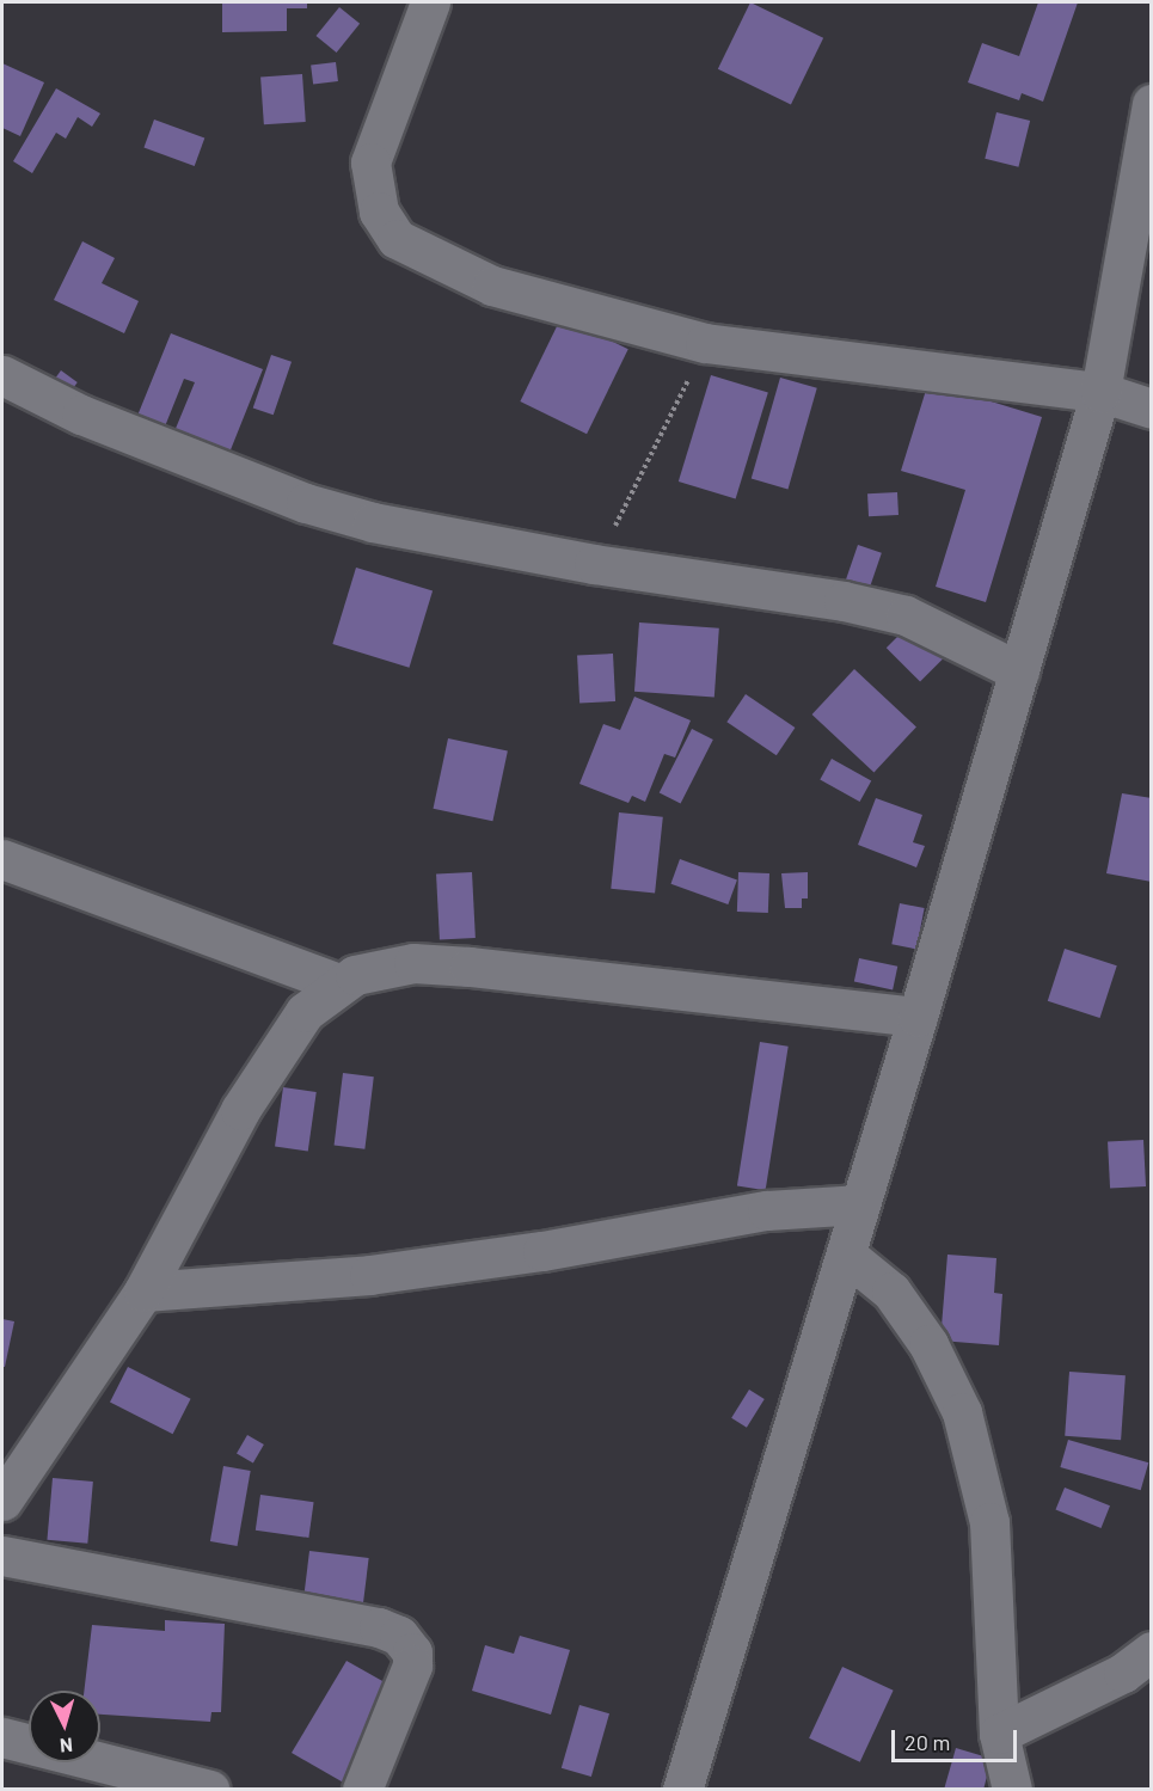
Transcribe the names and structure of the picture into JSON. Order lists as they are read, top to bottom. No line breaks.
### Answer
{"scale_bar":"20 m","north":"bottom"}
